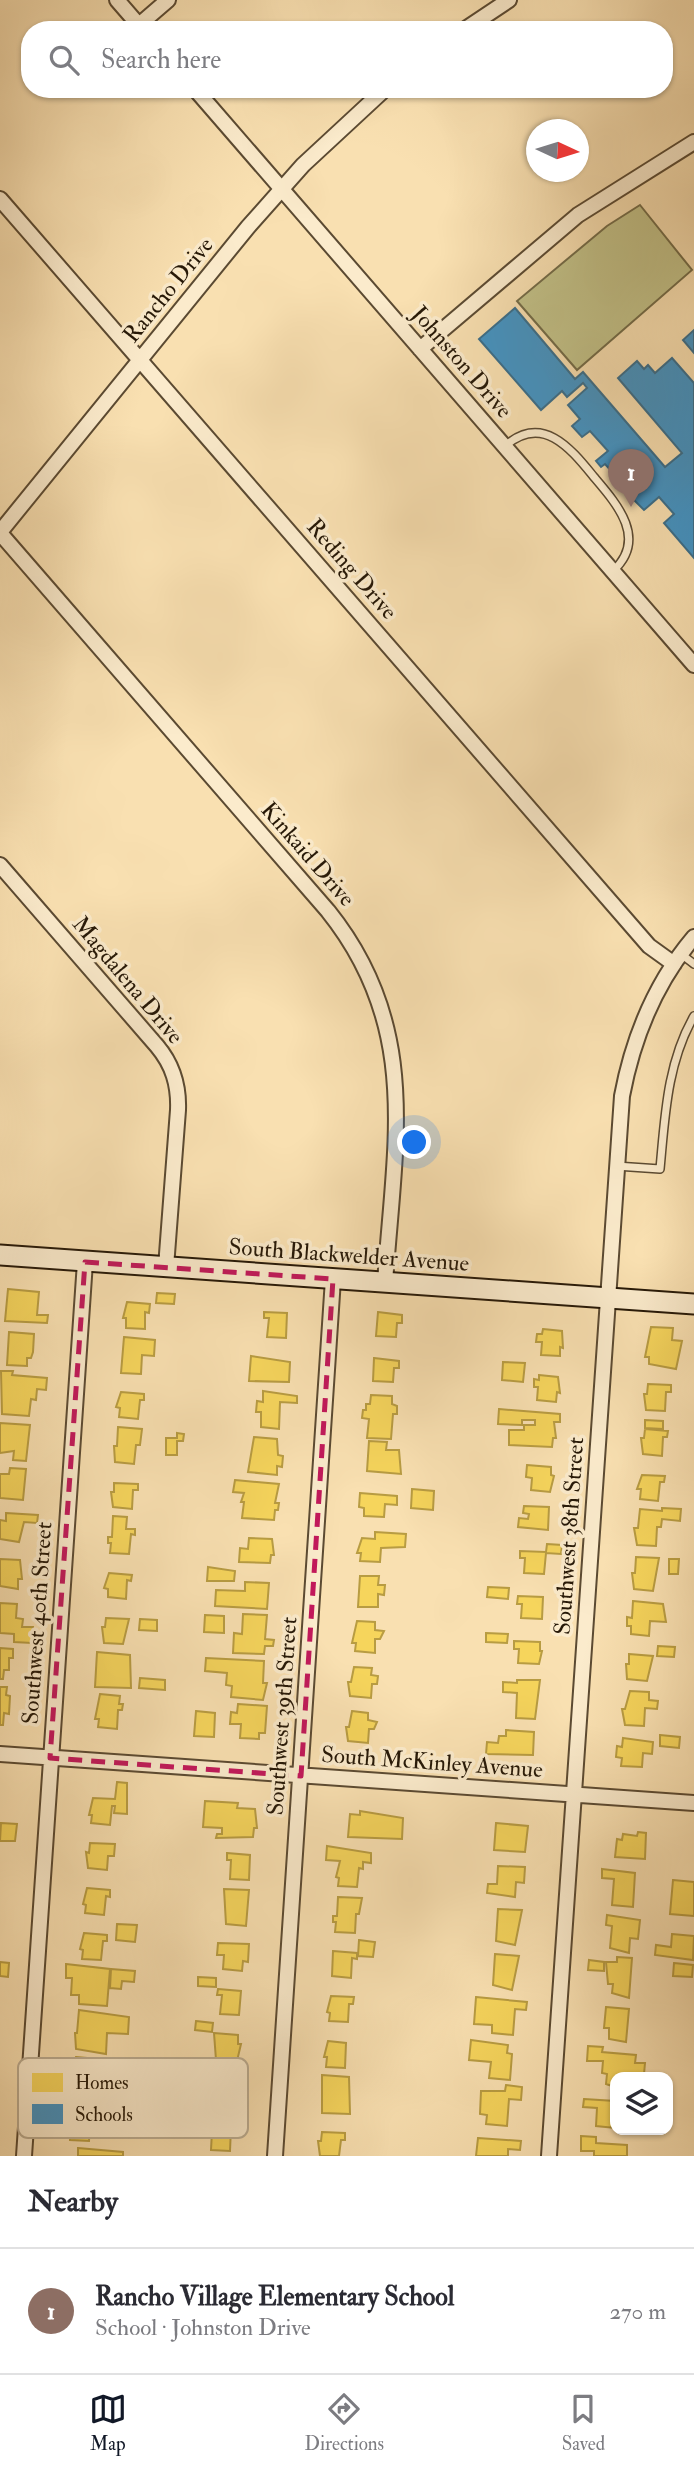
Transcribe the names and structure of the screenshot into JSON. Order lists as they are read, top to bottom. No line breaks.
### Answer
{"streets":{"street":["Rancho Drive","Johnston Drive","Reding Drive","Kinkaid Drive","Magdalena Drive","South Blackwelder Avenue","Southwest 38th Street","Southwest 40th Street","Southwest 39th Street","South McKinley Avenue"]},"crossings":[["Rancho Drive","Johnston Drive"],["Rancho Drive","Reding Drive"],["Rancho Drive","Kinkaid Drive"],["Reding Drive","Southwest 38th Street"],["Kinkaid Drive","South Blackwelder Avenue"],["Magdalena Drive","South Blackwelder Avenue"],["South Blackwelder Avenue","Southwest 38th Street"],["South Blackwelder Avenue","Southwest 40th Street"],["South Blackwelder Avenue","Southwest 39th Street"],["Southwest 38th Street","South McKinley Avenue"],["Southwest 40th Street","South McKinley Avenue"],["Southwest 39th Street","South McKinley Avenue"]],"legend":["Homes","Schools"],"north":"right","page":{"search":"Search here","pins":"1","heading":"Nearby","list":[{"mark":"1","name":"Rancho Village Elementary School","note":"School · Johnston Drive","value":"270 m"}],"nav":["Map","Directions","Saved"]}}
